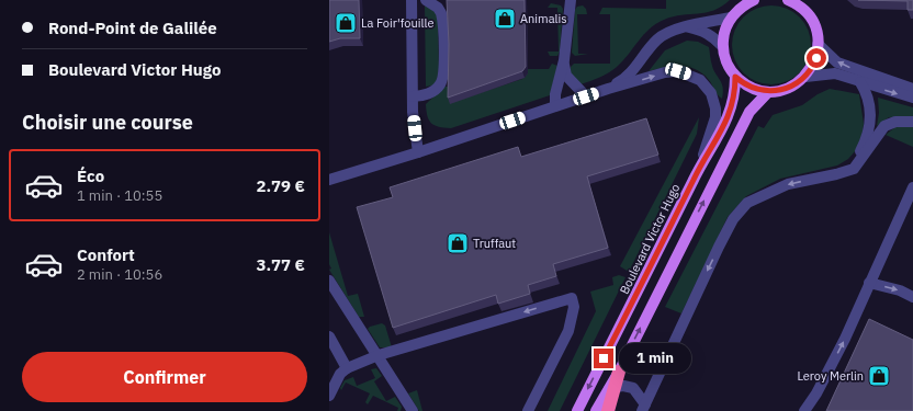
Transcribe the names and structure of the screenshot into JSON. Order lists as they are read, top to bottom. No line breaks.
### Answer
{"streets":{"main road":["Boulevard Victor Hugo"]},"places":{"shop":["Animalis","La Foir'fouille","Truffaut","Leroy Merlin"]},"page":{"banner":["Rond-Point de Galilée","Boulevard Victor Hugo"],"heading":"Choisir une course","list":[{"name":"Éco","note":"1 min · 10:55","value":"2.79 €"},{"name":"Confort","note":"2 min · 10:56","value":"3.77 €"}],"buttons":"Confirmer","bubble":"1 min"}}
